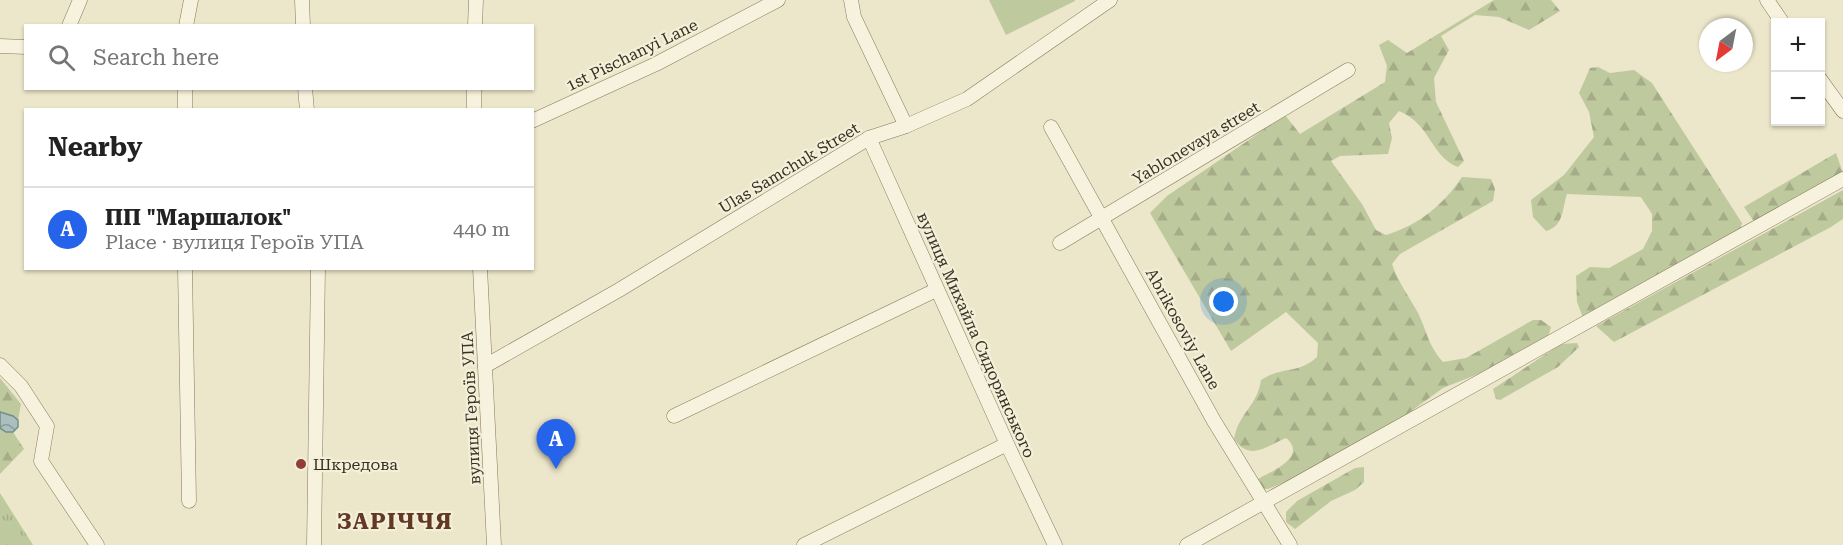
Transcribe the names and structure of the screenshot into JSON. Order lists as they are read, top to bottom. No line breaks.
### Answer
{"streets":{"street":["1st Pischanyi Lane","Yablonevaya street","Ulas Samchuk Street","Abrikosoviy Lane","вулиця Михайла Сидорянського","вулиця Героїв УПА"]},"crossings":[["Yablonevaya street","Abrikosoviy Lane"],["Ulas Samchuk Street","вулиця Михайла Сидорянського"],["Ulas Samchuk Street","вулиця Героїв УПА"]],"districts":["ЗАРІЧЧЯ"],"places":["Шкредова"],"north":"bottom left","page":{"map_buttons":["+","−"],"search":"Search here","heading":"Nearby","list":[{"mark":"A","name":"ПП \"Маршалок\"","note":"Place · вулиця Героїв УПА","value":"440 m"}],"pins":"A"}}
